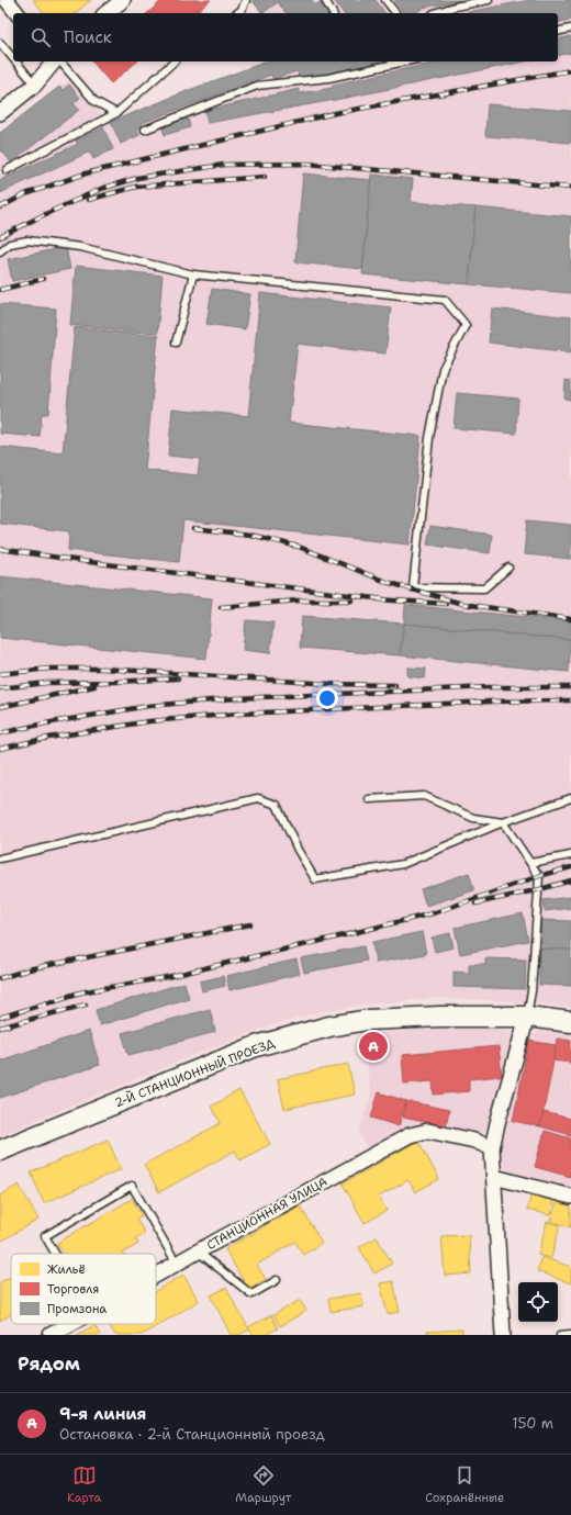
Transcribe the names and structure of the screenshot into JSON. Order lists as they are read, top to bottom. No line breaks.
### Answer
{"streets":{"main road":["2-Й СТАНЦИОННЫЙ ПРОЕЗД"],"street":["СТАНЦИОННАЯ УЛИЦА"]},"legend":["Жильё","Торговля","Промзона"],"page":{"search":"Поиск","pins":"A","heading":"Рядом","list":[{"mark":"A","name":"9-я линия","note":"Остановка · 2-й Станционный проезд","value":"150 m"}],"nav":["Карта","Маршрут","Сохранённые"]}}
